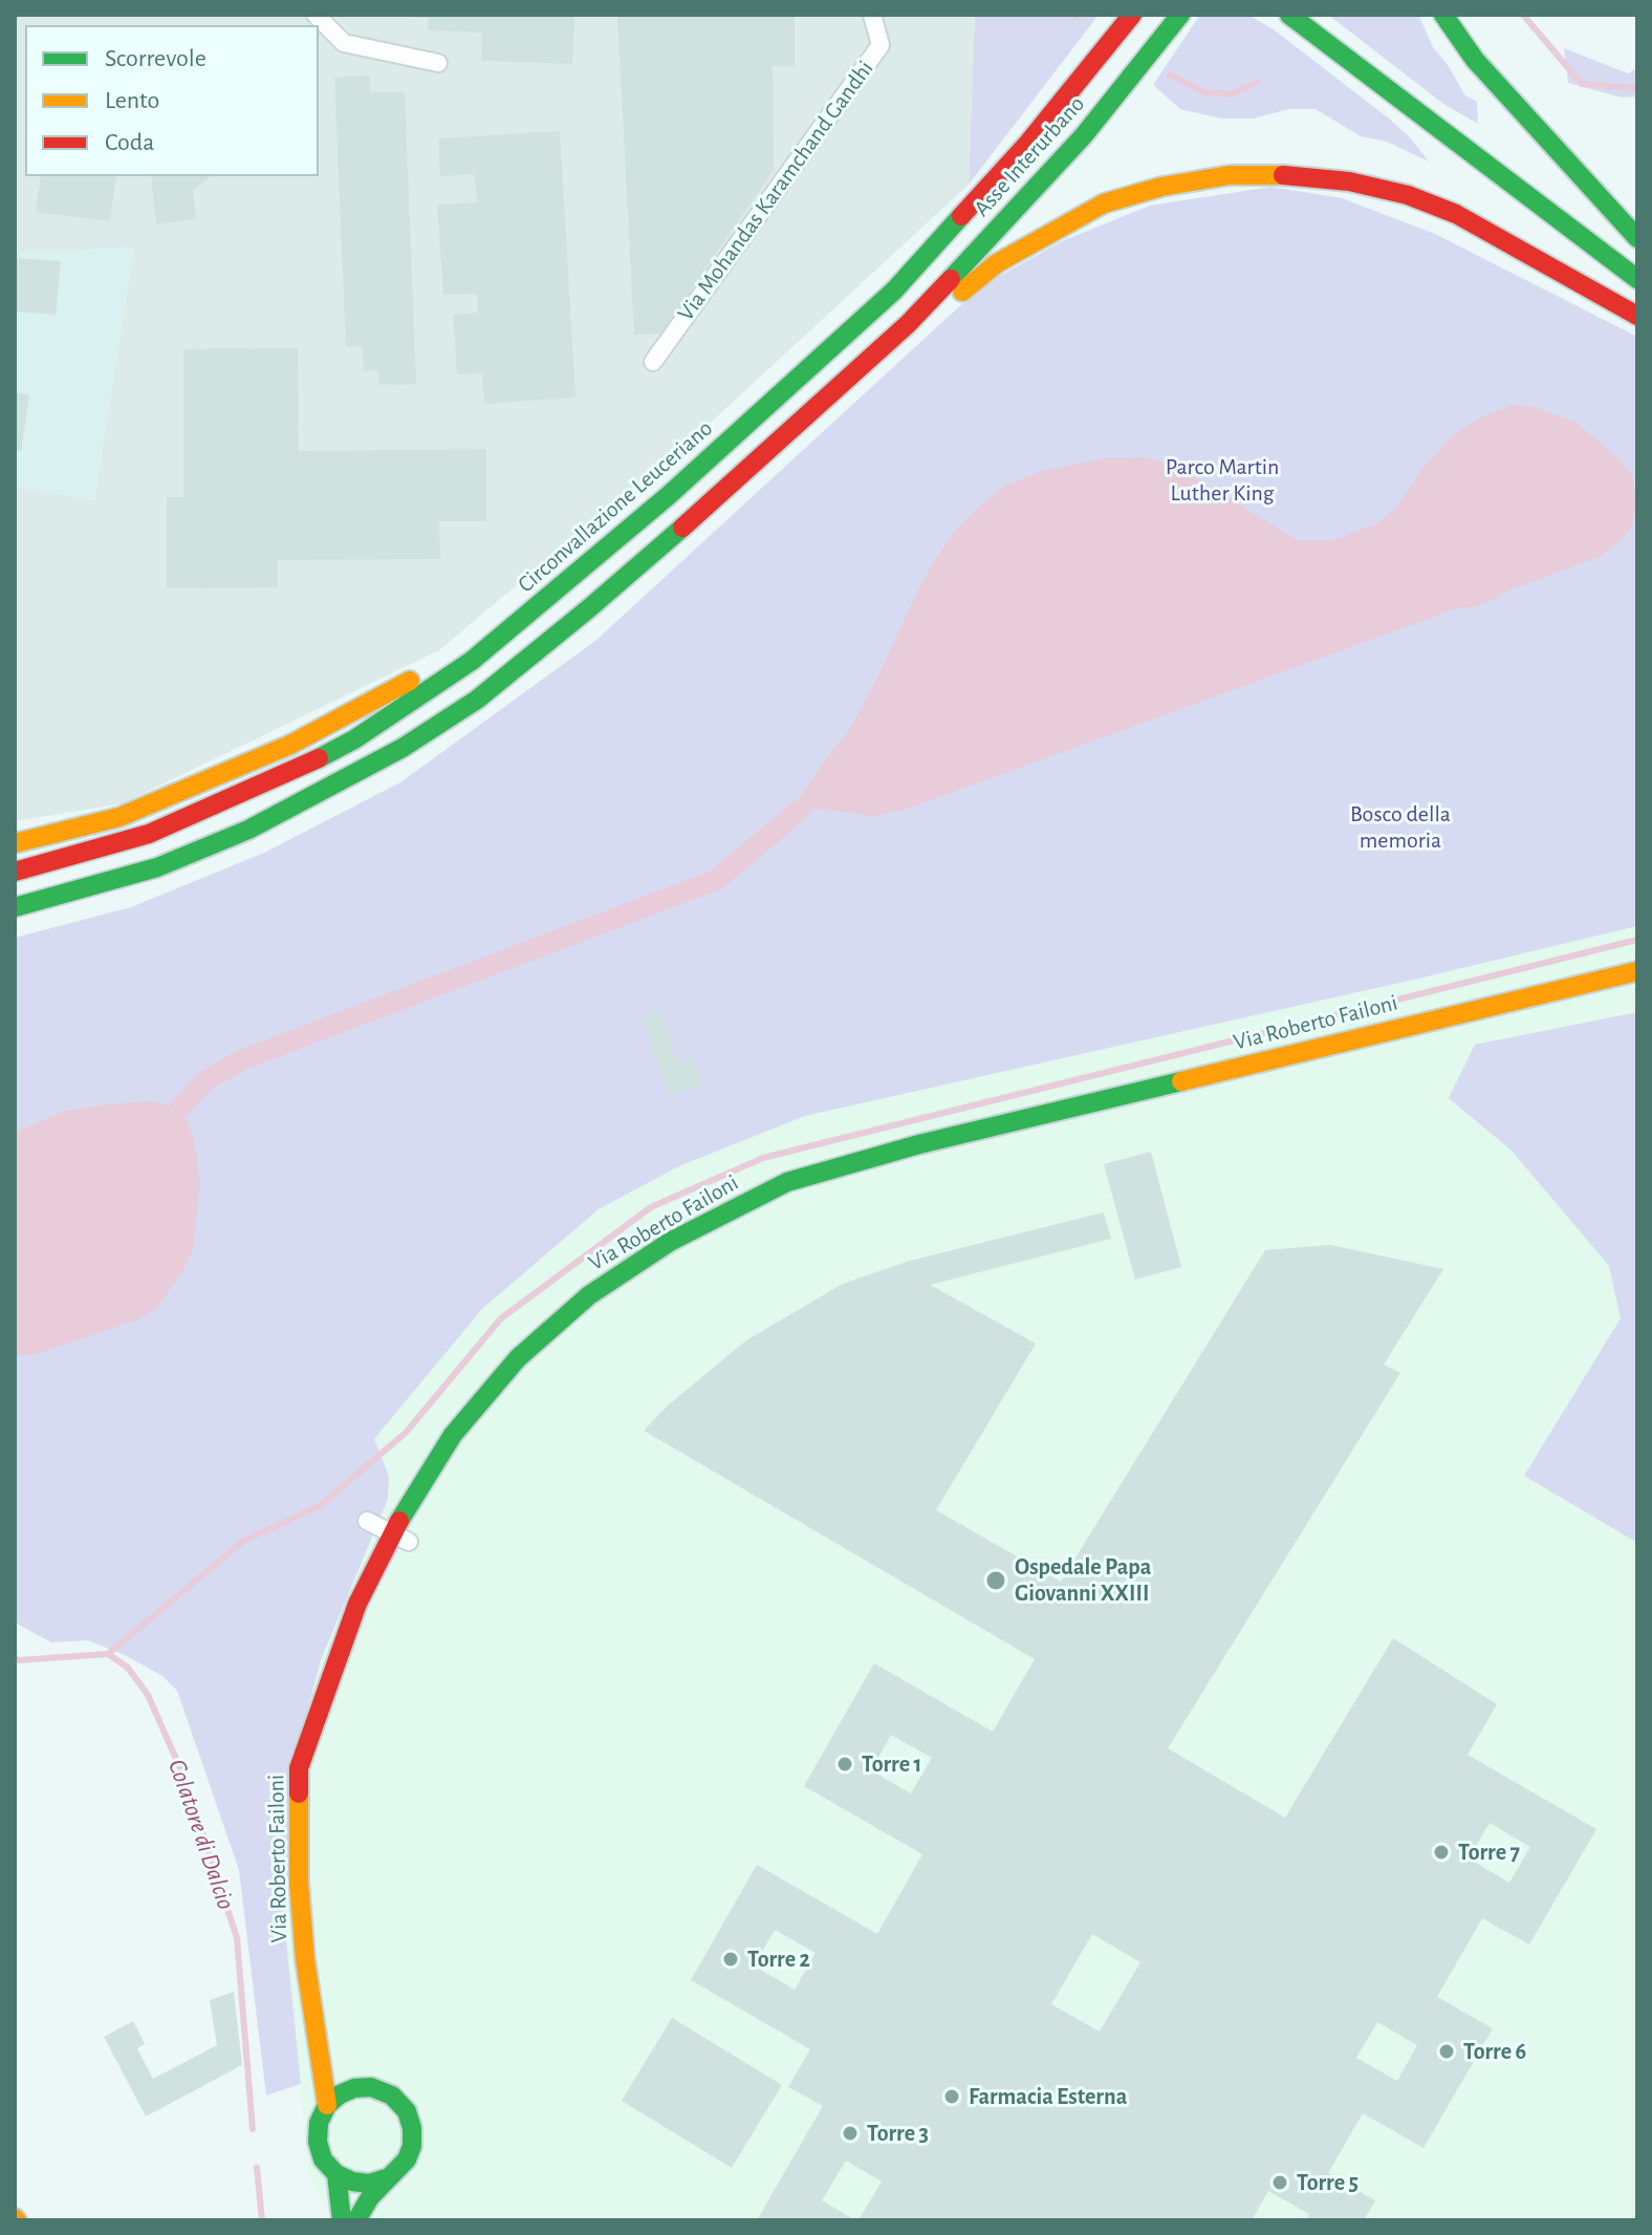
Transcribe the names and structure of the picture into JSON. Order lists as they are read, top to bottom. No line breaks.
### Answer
{"streets":{"main road":["Asse Interurbano","Circonvallazione Leuceriano","Via Roberto Failoni"],"street":["Via Mohandas Karamchand Gandhi"]},"water":["Colatore di Dalcio"],"parks":["Parco Martin Luther King","Bosco della memoria"],"places":["Ospedale Papa Giovanni XXIII","Torre 1","Torre 7","Torre 2","Torre 6","Farmacia Esterna","Torre 3","Torre 5"],"legend":["Scorrevole","Lento","Coda"]}
